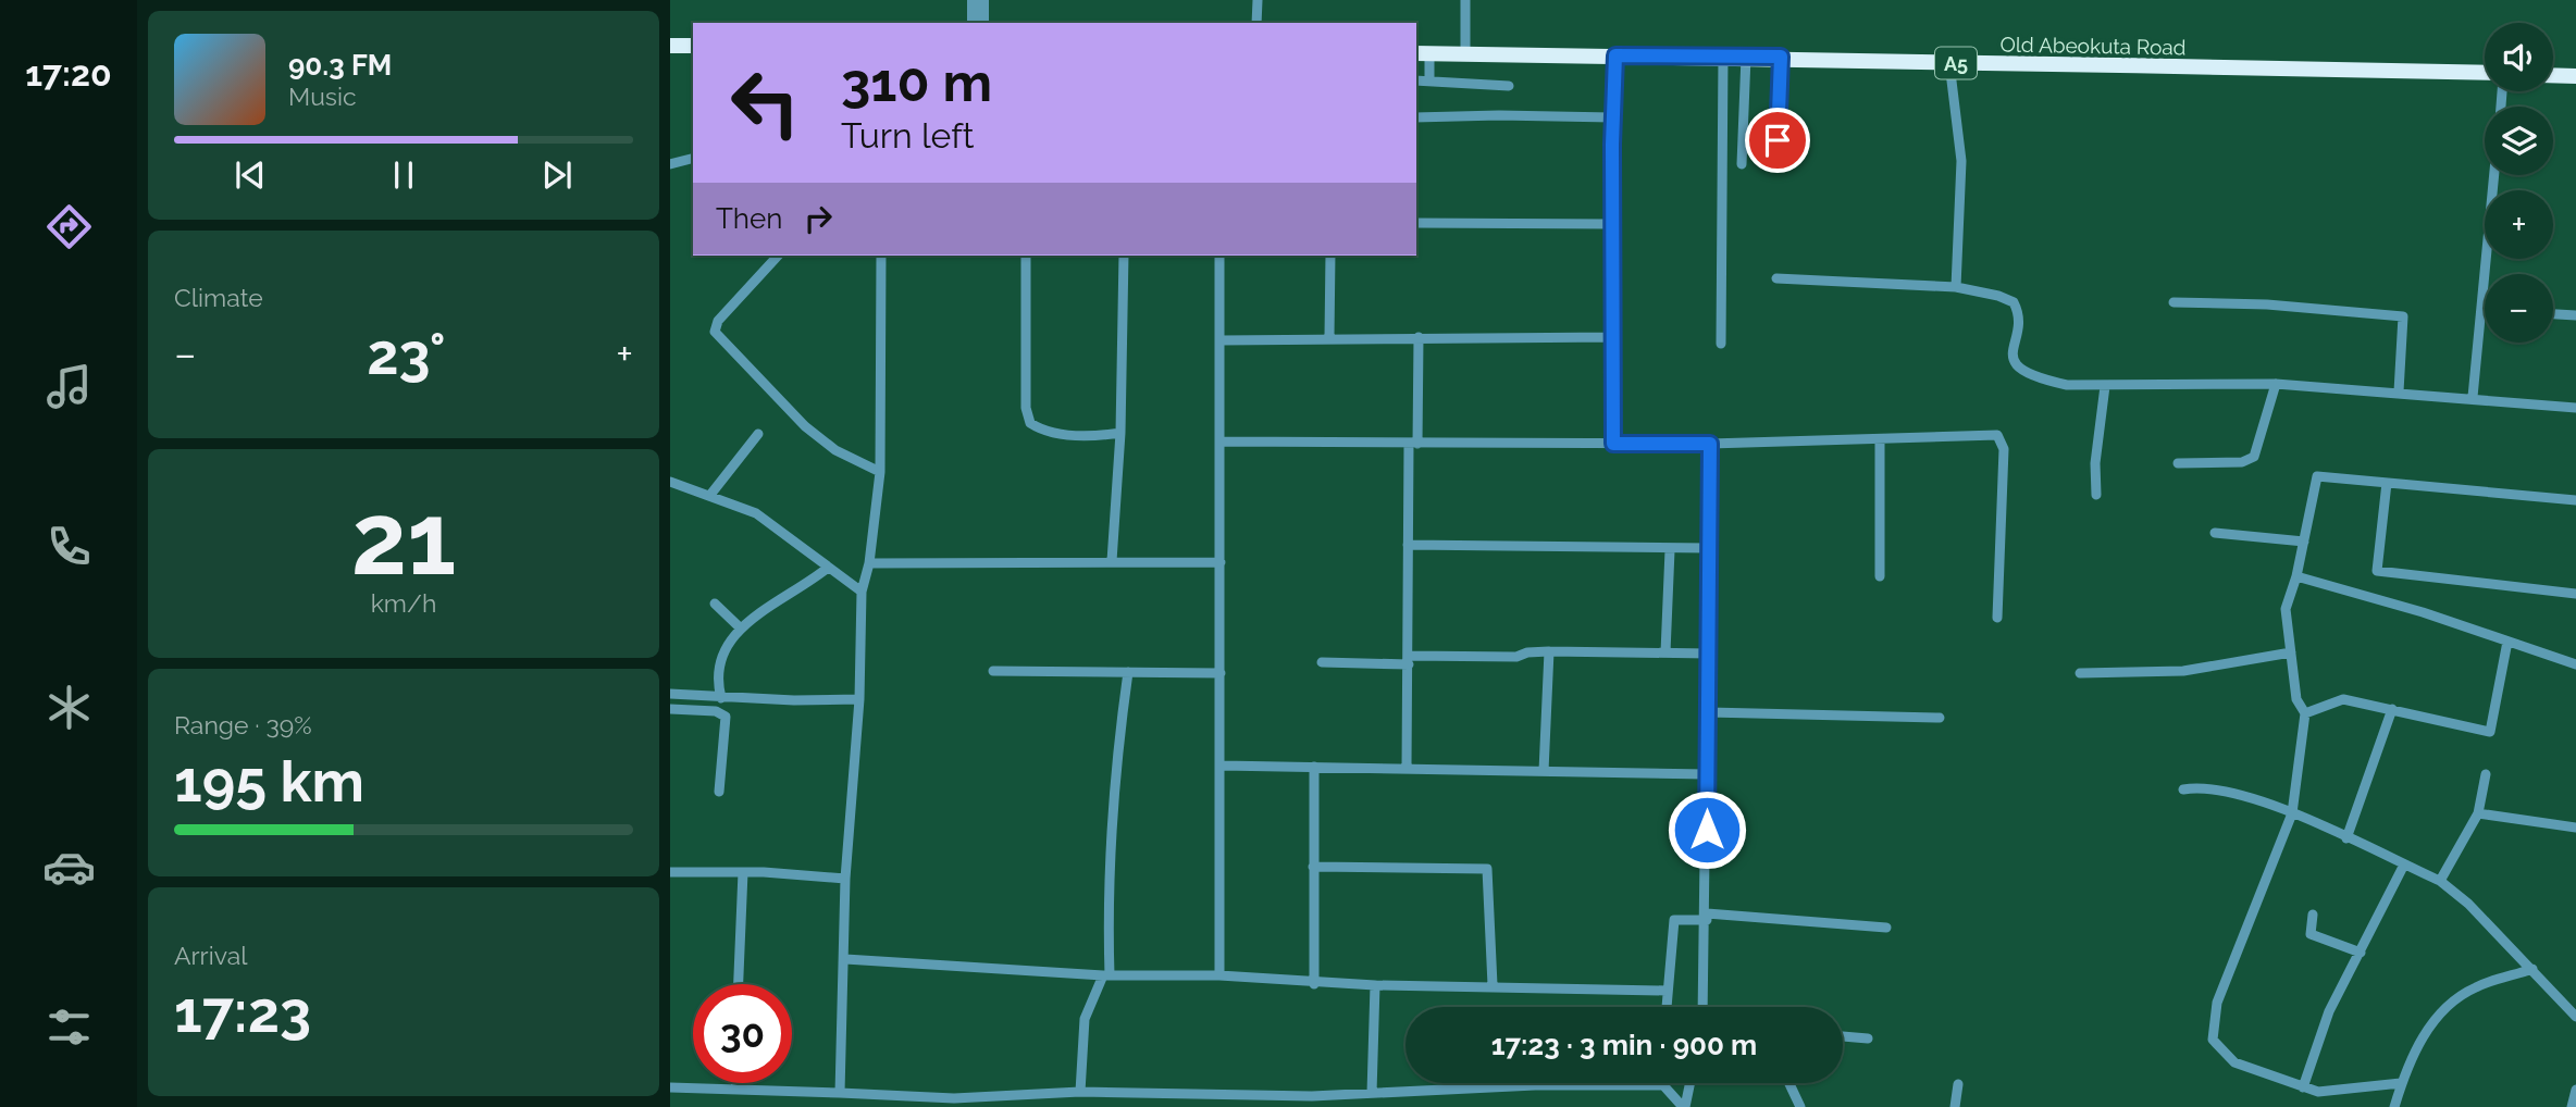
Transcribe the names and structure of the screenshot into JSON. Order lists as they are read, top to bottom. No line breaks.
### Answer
{"streets":{"highway":["Old Abeokuta Road","A5"]},"page":{"tabs":"17:20","map_buttons":["+","−"],"turn":["310 m","Turn left"],"song":["90.3 FM","Music"],"then":"Then","tile":["Climate",["21","km/h"],["Range · 39%","195 km"],["Arrival","17:23"]],"heat":["−","23°","+"],"limit":"30","trip":"17:23 · 3 min · 900 m"}}
